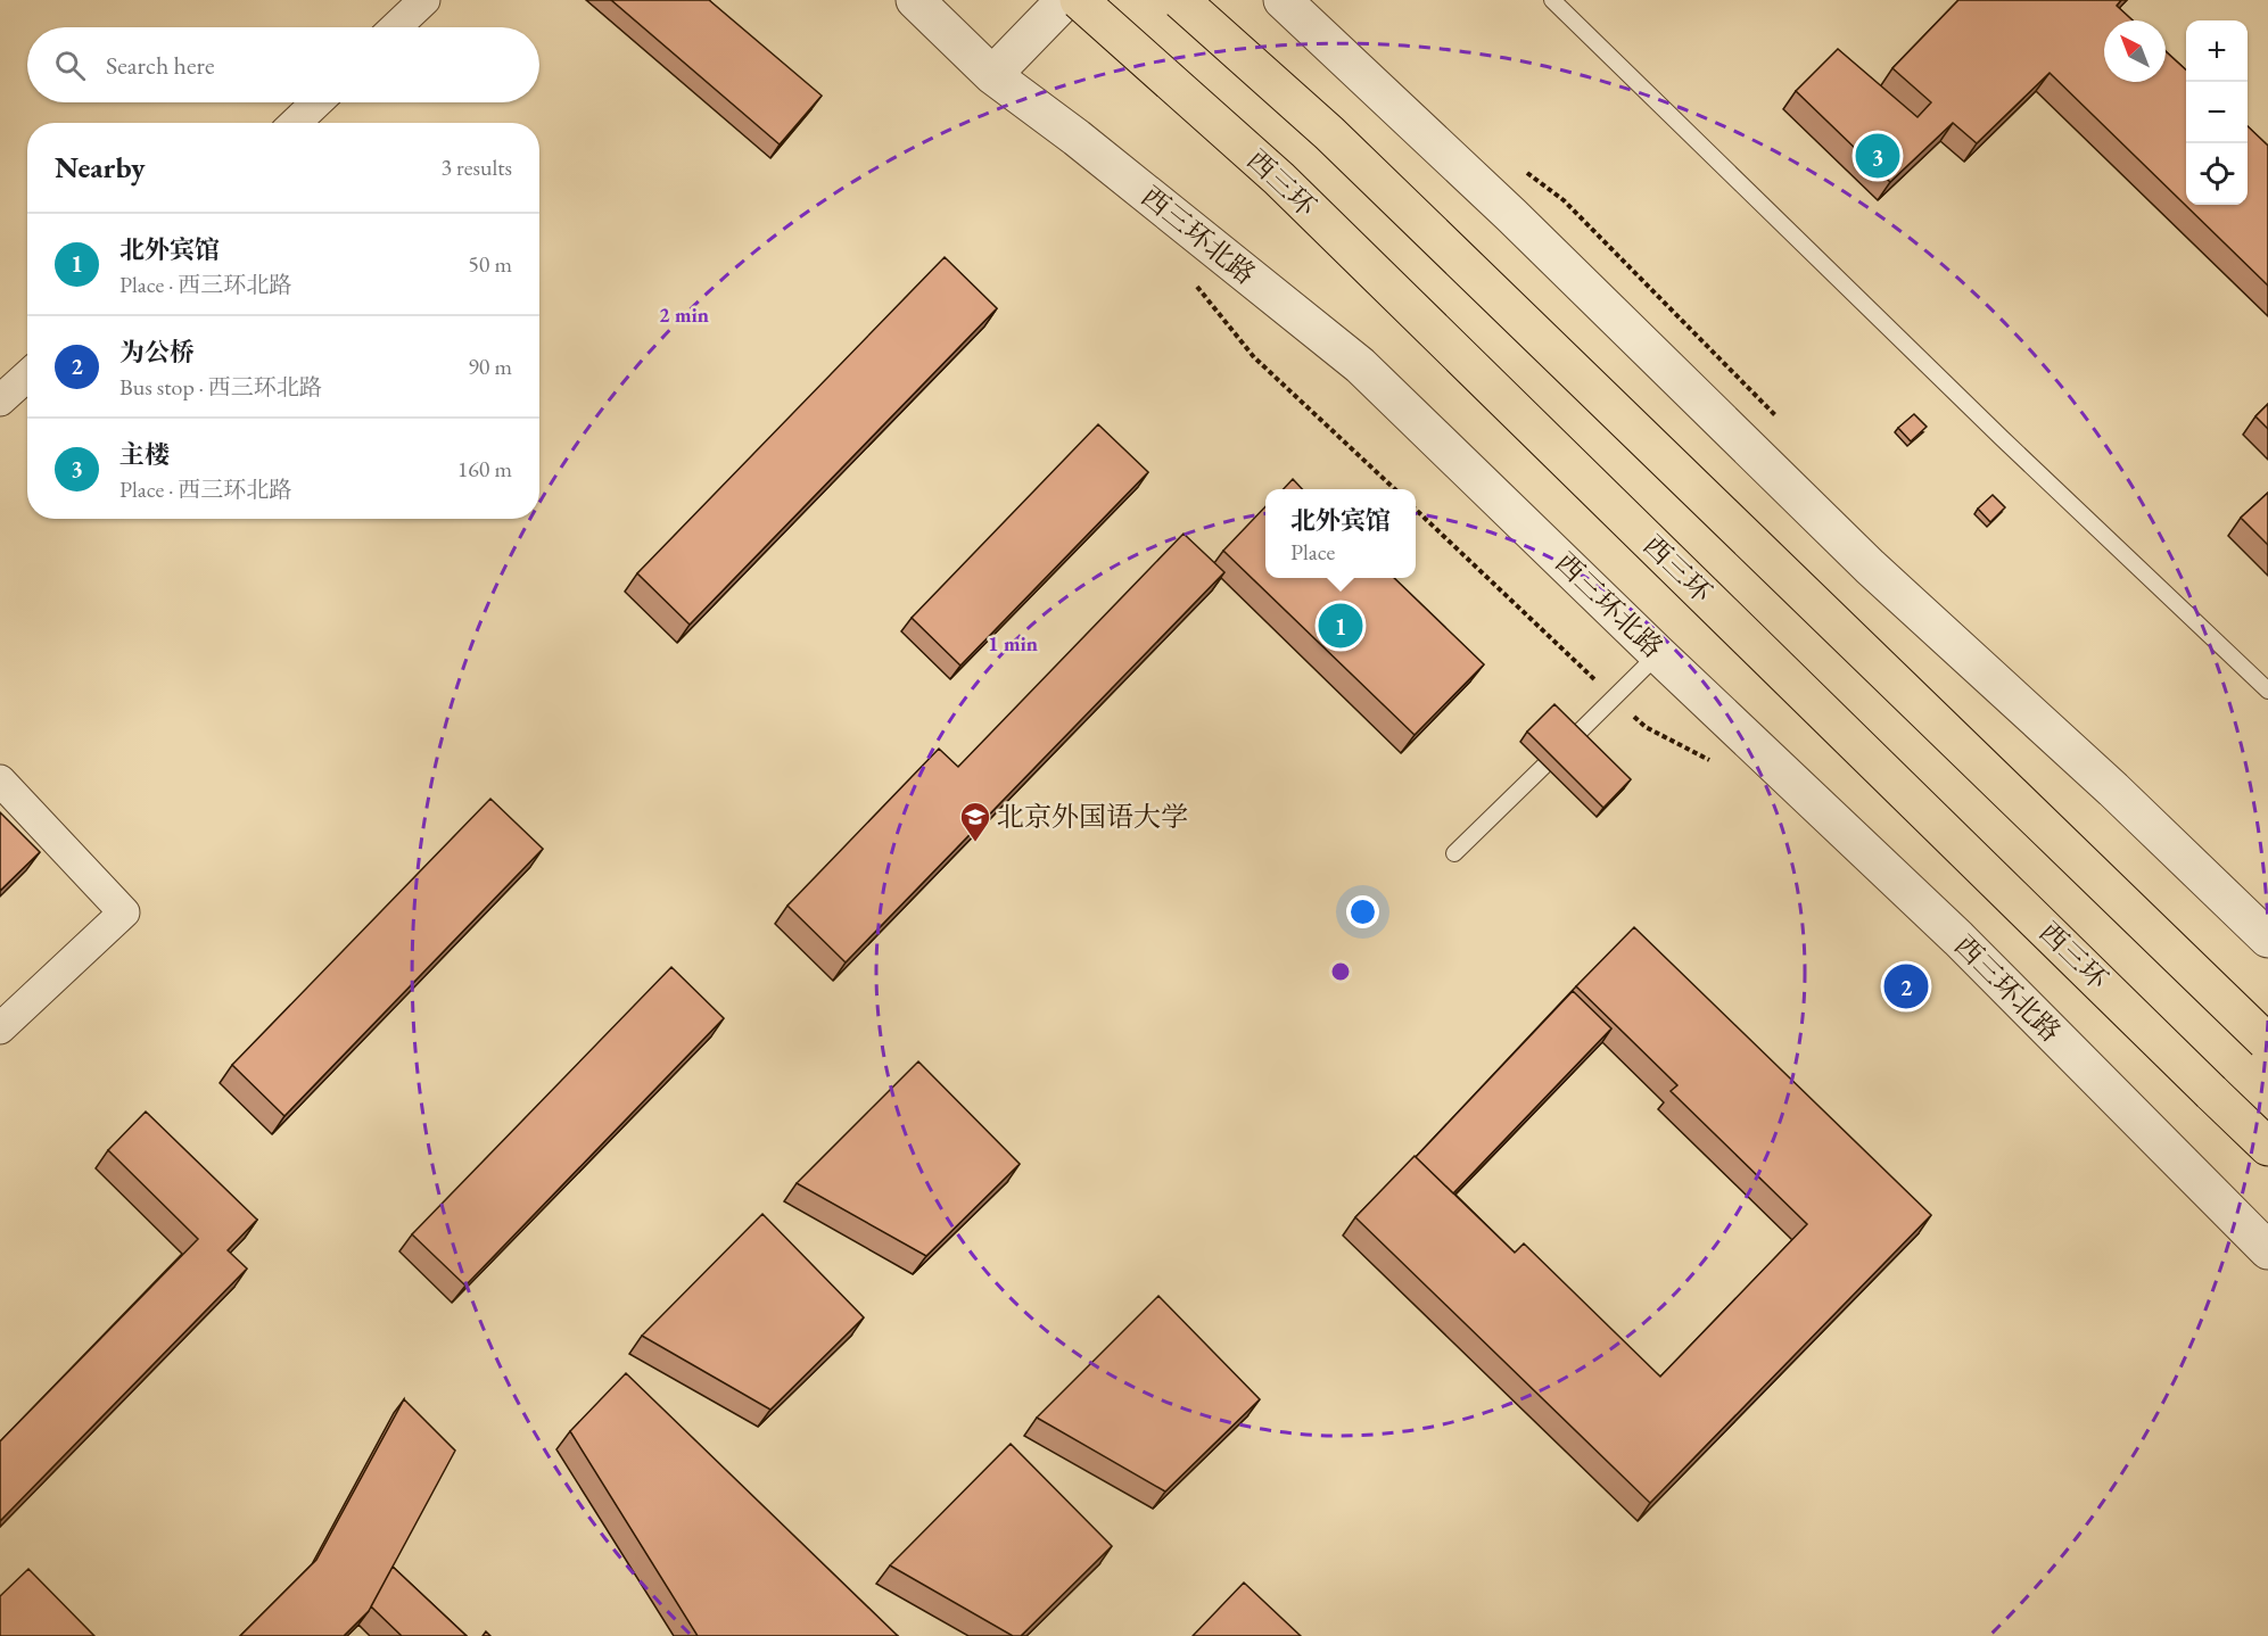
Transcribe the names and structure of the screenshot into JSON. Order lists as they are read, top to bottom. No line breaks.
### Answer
{"streets":{"highway":["西三环"],"street":["西三环北路"]},"places":{"school or university":["北京外国语大学"]},"north":"top left","page":{"map_buttons":["+","−"],"search":"Search here","heading":["Nearby","3 results"],"pins":["3","1","2"],"list":[{"mark":"1","name":"北外宾馆","note":"Place · 西三环北路","value":"50 m"},{"mark":"2","name":"为公桥","note":"Bus stop · 西三环北路","value":"90 m"},{"mark":"3","name":"主楼","note":"Place · 西三环北路","value":"160 m"}],"popup":["北外宾馆","Place"]},"rings":["2 min","1 min"]}
